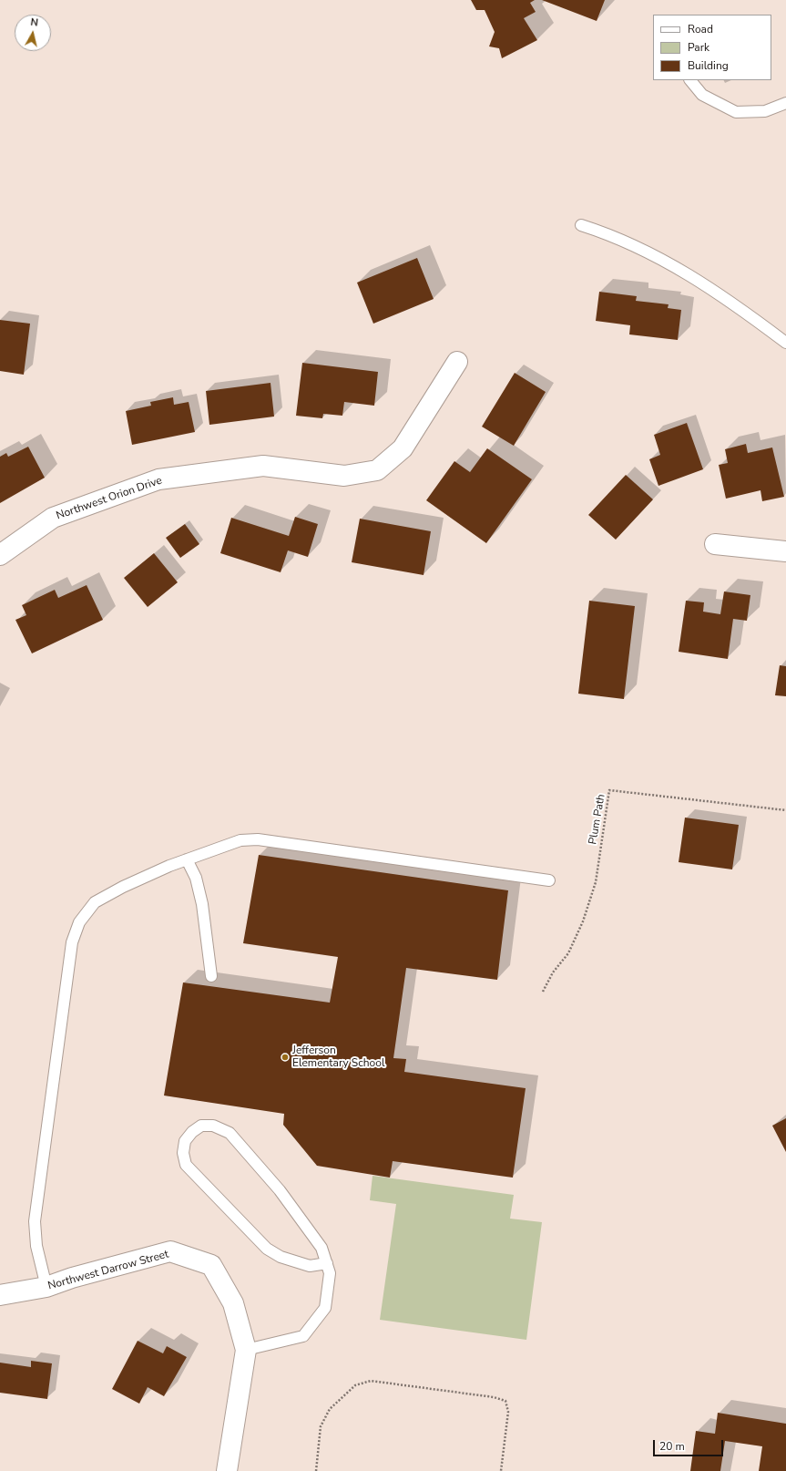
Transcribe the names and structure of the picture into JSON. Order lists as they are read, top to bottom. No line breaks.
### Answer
{"streets":{"street":["Northwest Orion Drive","Northwest Darrow Street"],"path":["Plum Path"]},"places":["Jefferson Elementary School"],"legend":["Road","Park","Building"],"scale_bar":"20 m","north":"top"}
